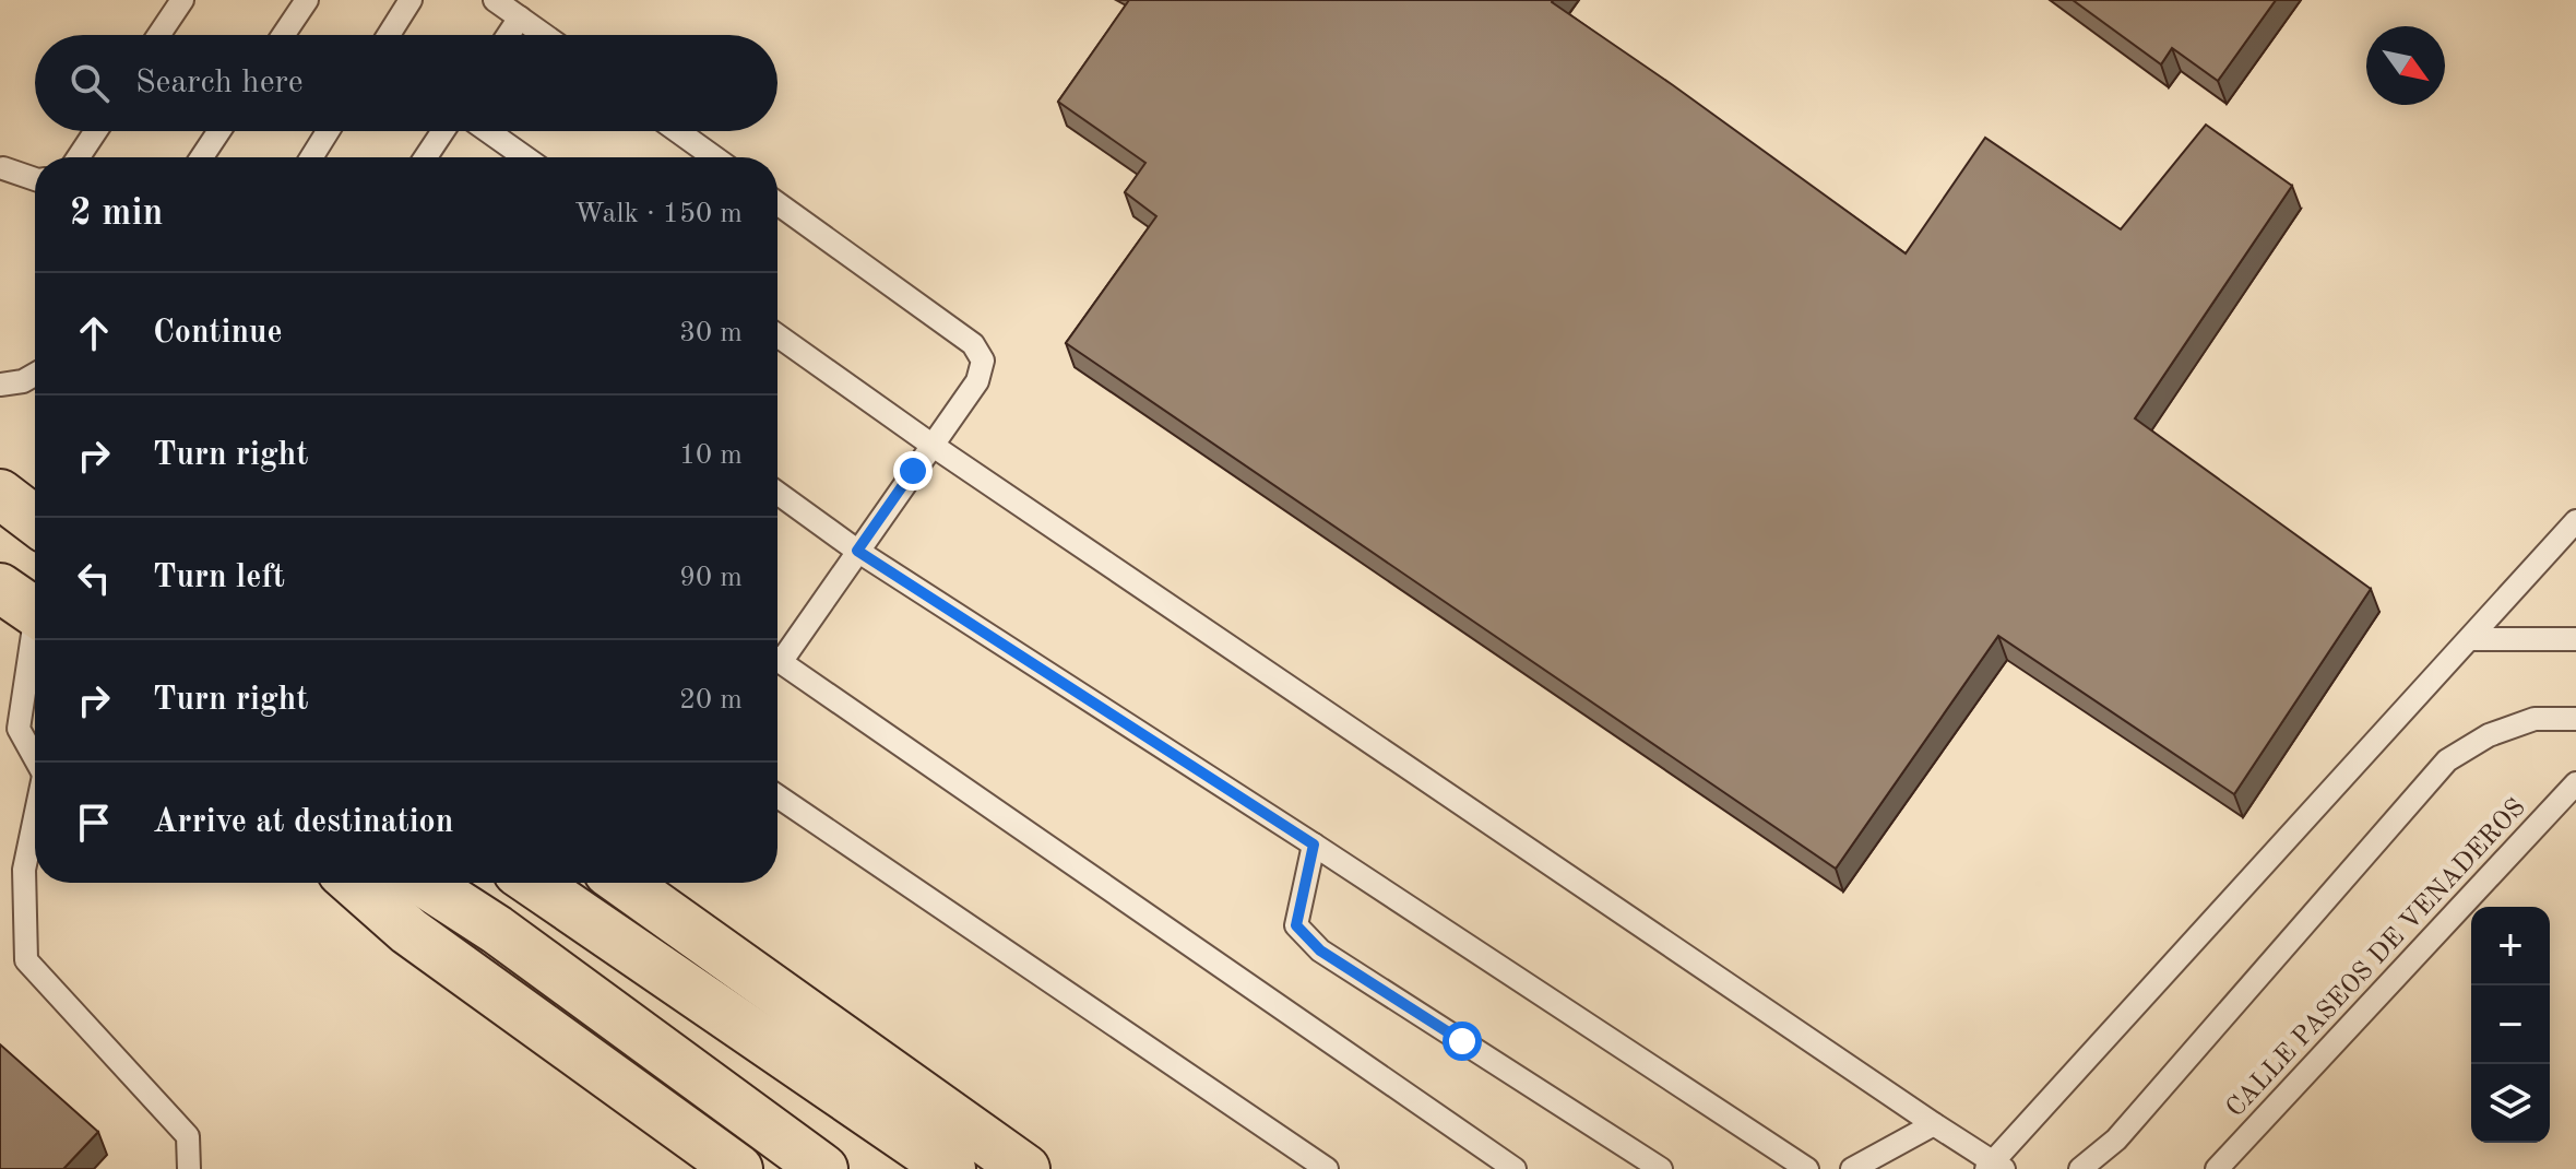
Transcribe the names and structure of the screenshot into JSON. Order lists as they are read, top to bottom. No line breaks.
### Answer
{"streets":{"lane":["CALLE PASEOS DE VENADEROS"]},"north":"bottom right","page":{"search":"Search here","heading":["2 min","Walk · 150 m"],"list":[["Continue","30 m"],["Turn right","10 m"],["Turn left","90 m"],["Turn right","20 m"],"Arrive at destination"],"map_buttons":["+","−"]}}
